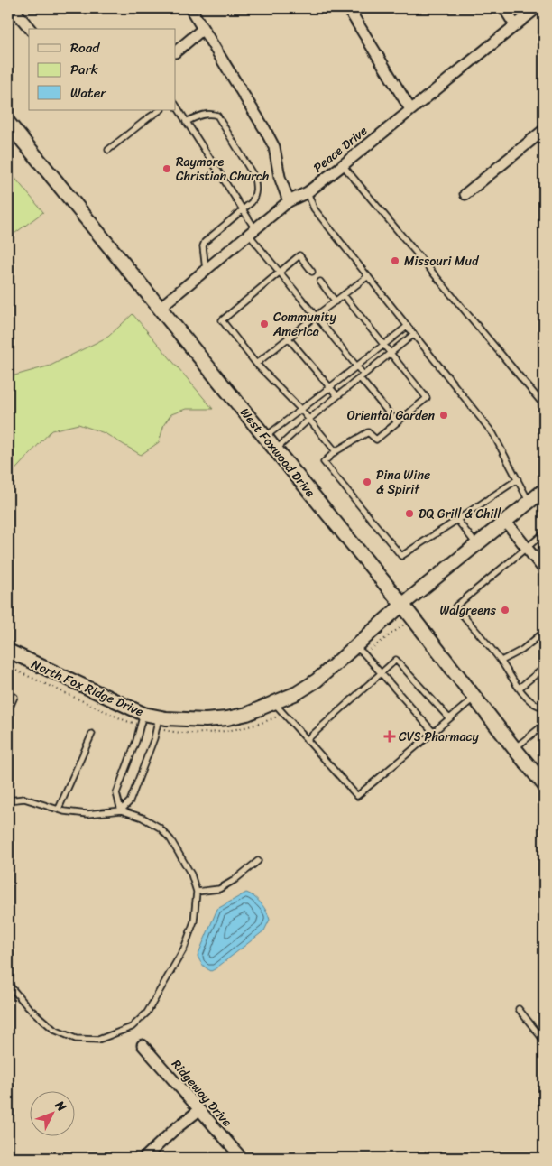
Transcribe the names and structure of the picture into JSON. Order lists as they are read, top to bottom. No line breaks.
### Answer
{"streets":{"main road":["West Foxwood Drive"],"street":["Peace Drive","North Fox Ridge Drive","Ridgeway Drive"]},"crossings":[["Peace Drive","West Foxwood Drive"],["West Foxwood Drive","North Fox Ridge Drive"]],"places":{"other":["Raymore Christian Church","Missouri Mud","Community America","Oriental Garden","Pina Wine & Spirit","DQ Grill & Chill","Walgreens"],"health":["CVS Pharmacy"]},"legend":["Road","Park","Water"],"north":"top right"}
